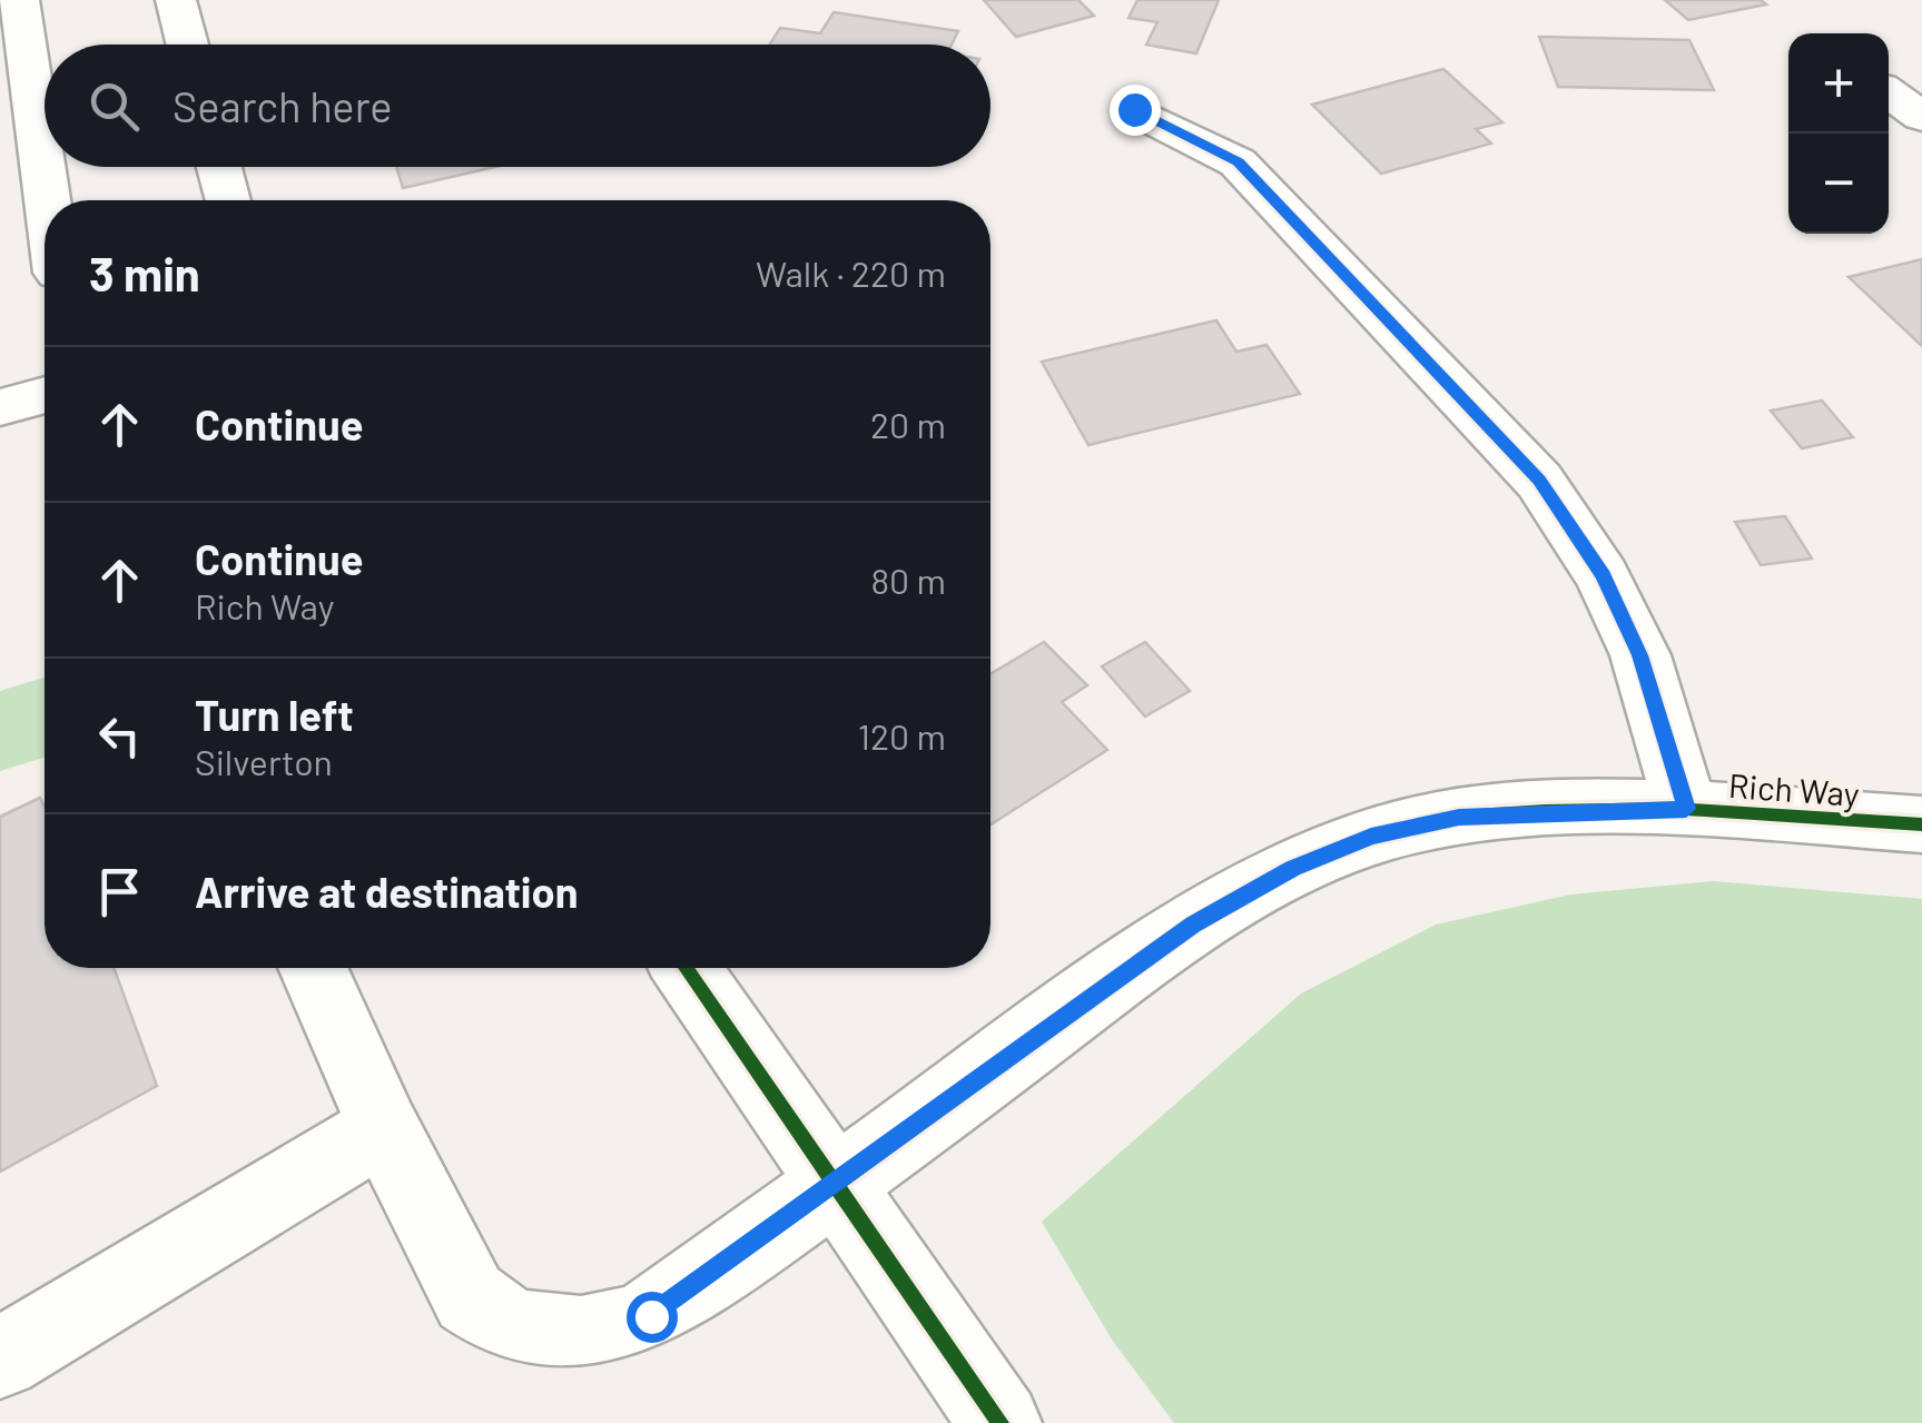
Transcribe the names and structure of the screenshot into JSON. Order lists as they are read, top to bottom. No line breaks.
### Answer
{"streets":{"street":["Rich Way"]},"page":{"map_buttons":["+","−"],"search":"Search here","heading":["3 min","Walk · 220 m"],"list":[["Continue","20 m"],["Continue","Rich Way","80 m"],["Turn left","Silverton","120 m"],"Arrive at destination"]}}
